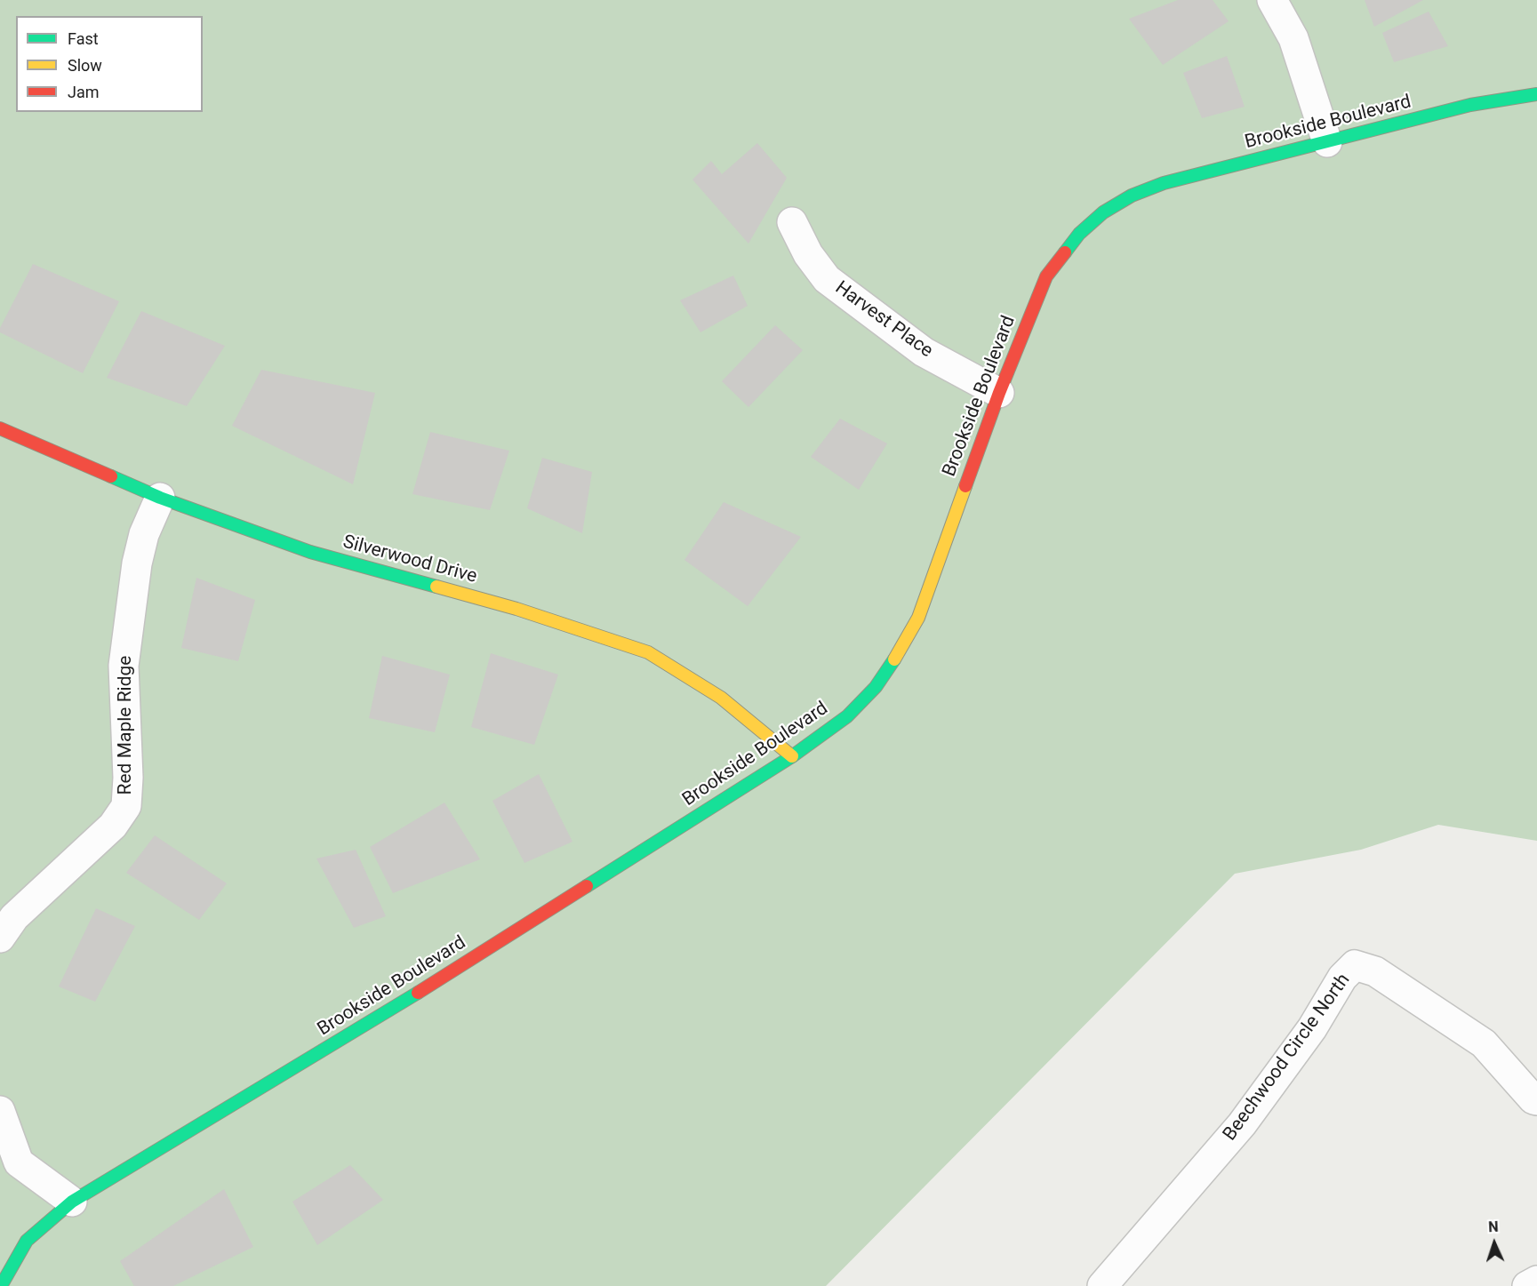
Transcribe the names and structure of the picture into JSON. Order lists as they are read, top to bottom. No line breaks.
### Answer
{"streets":{"street":["Brookside Boulevard","Harvest Place","Silverwood Drive","Red Maple Ridge","Beechwood Circle North"]},"crossings":[["Brookside Boulevard","Harvest Place"],["Brookside Boulevard","Silverwood Drive"],["Silverwood Drive","Red Maple Ridge"]],"legend":["Fast","Slow","Jam"],"north":"top"}
